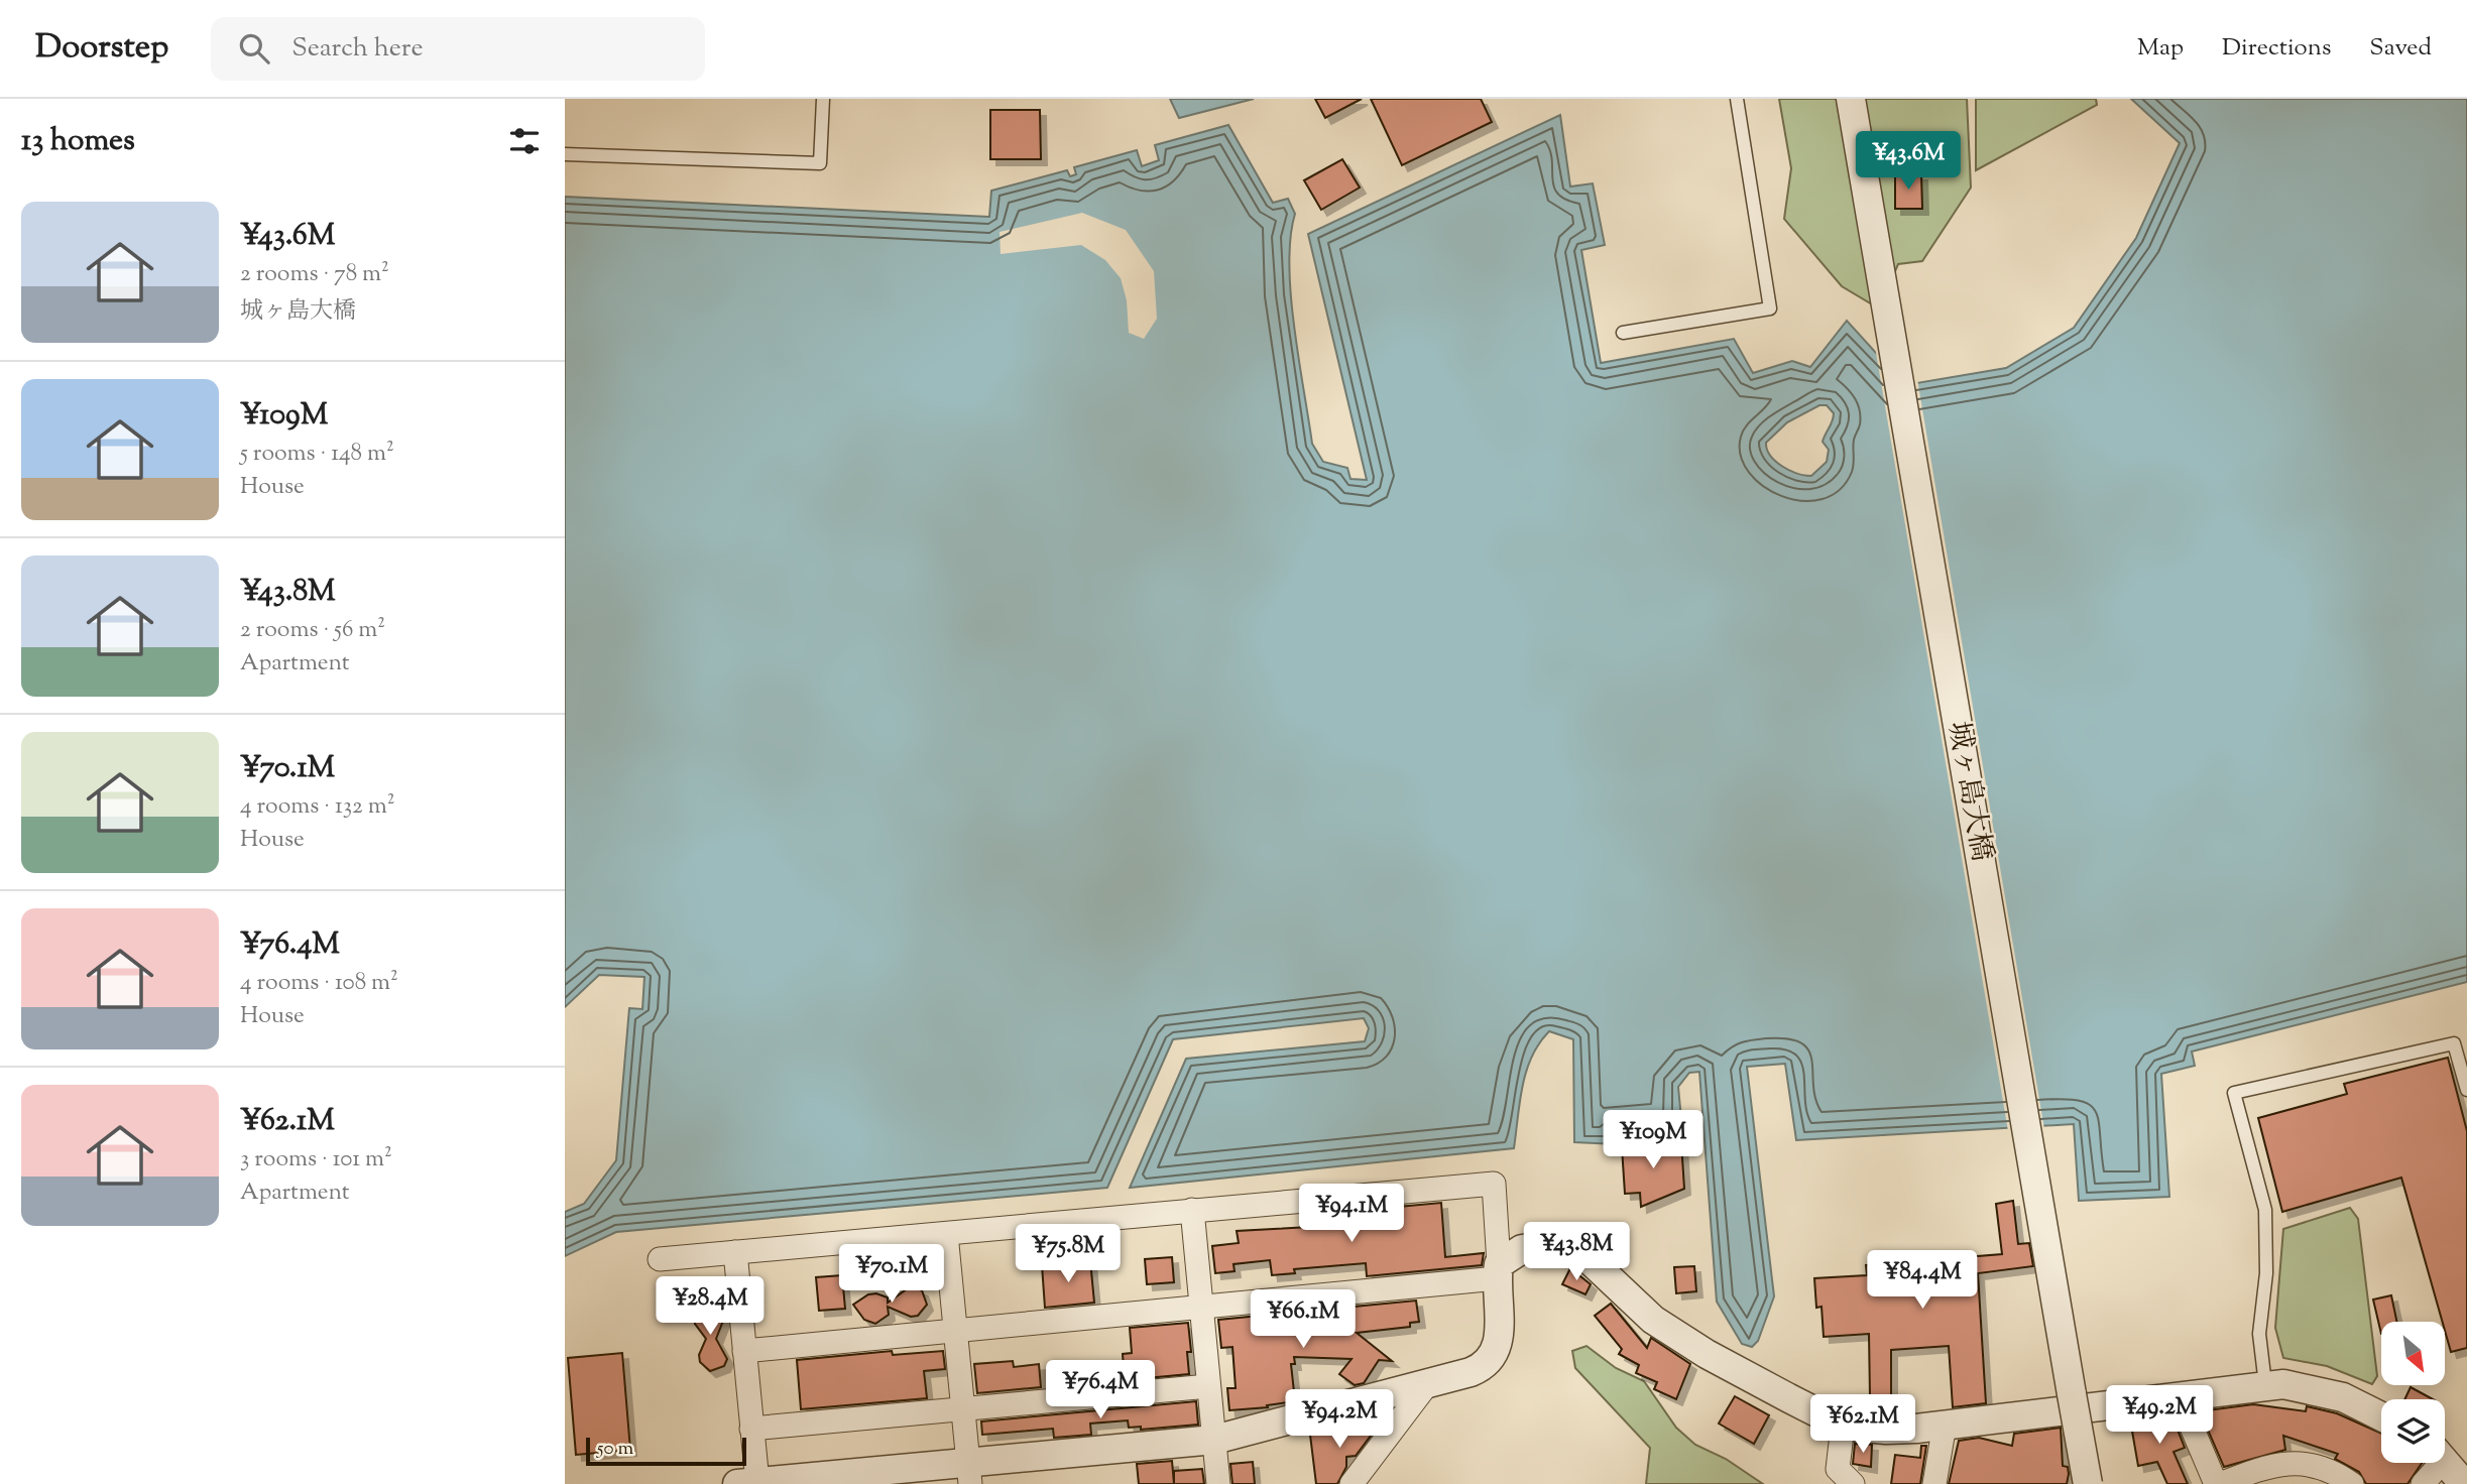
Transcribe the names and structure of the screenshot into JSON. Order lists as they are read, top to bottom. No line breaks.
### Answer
{"streets":{"street":["城ヶ島大橋"]},"scale_bar":"50 m","north":"bottom right","page":{"header":"Doorstep","search":"Search here","nav":["Map","Directions","Saved"],"heading":"13 homes","price":["¥43.6M","¥109M","¥94.1M","¥43.8M","¥75.8M","¥70.1M","¥84.4M","¥28.4M","¥66.1M","¥76.4M","¥49.2M","¥94.2M","¥62.1M"],"list":[{"name":"¥43.6M","note":"2 rooms · 78 m² · 城ヶ島大橋"},{"name":"¥109M","note":"5 rooms · 148 m² · House"},{"name":"¥43.8M","note":"2 rooms · 56 m² · Apartment"},{"name":"¥70.1M","note":"4 rooms · 132 m² · House"},{"name":"¥76.4M","note":"4 rooms · 108 m² · House"},{"name":"¥62.1M","note":"3 rooms · 101 m² · Apartment"}],"scale":"50 m"}}
